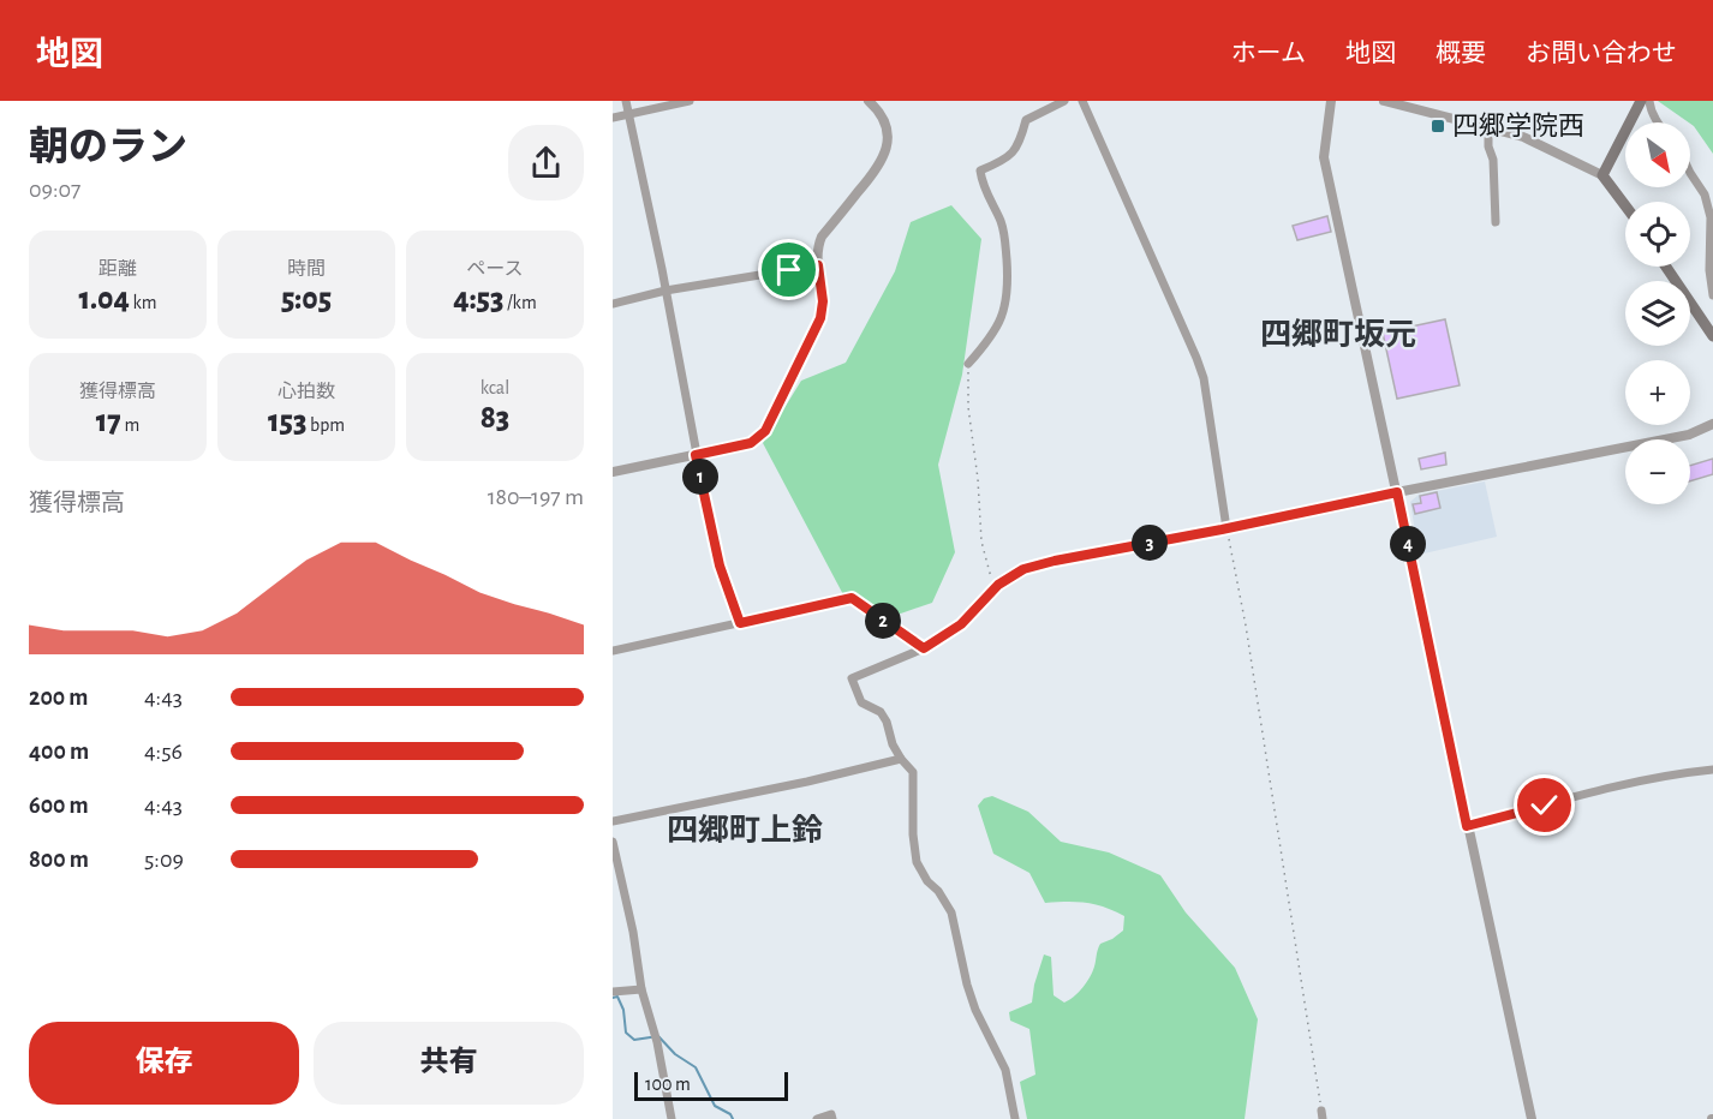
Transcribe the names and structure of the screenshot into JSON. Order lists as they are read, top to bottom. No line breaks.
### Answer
{"districts":["四郷町坂元","四郷町上鈴"],"places":{"transit":["四郷学院西"]},"scale_bar":"100 m","north":"bottom right","page":{"header":"地図","nav":["ホーム","地図","概要","お問い合わせ"],"heading":["朝のラン","09:07"],"map_buttons":["+","−"],"stats":[["距離","1.04 km"],["時間","5:05"],["ペース","4:53 /km"],["獲得標高","17 m"],["心拍数","153 bpm"],["kcal","83"]],"pins":["1","3","4","2"],"chart":["獲得標高","180–197 m"],"list":[{"name":"200 m","note":"4:43"},{"name":"400 m","note":"4:56"},{"name":"600 m","note":"4:43"},{"name":"800 m","note":"5:09"}],"buttons":["保存","共有"],"scale":"100 m"}}
